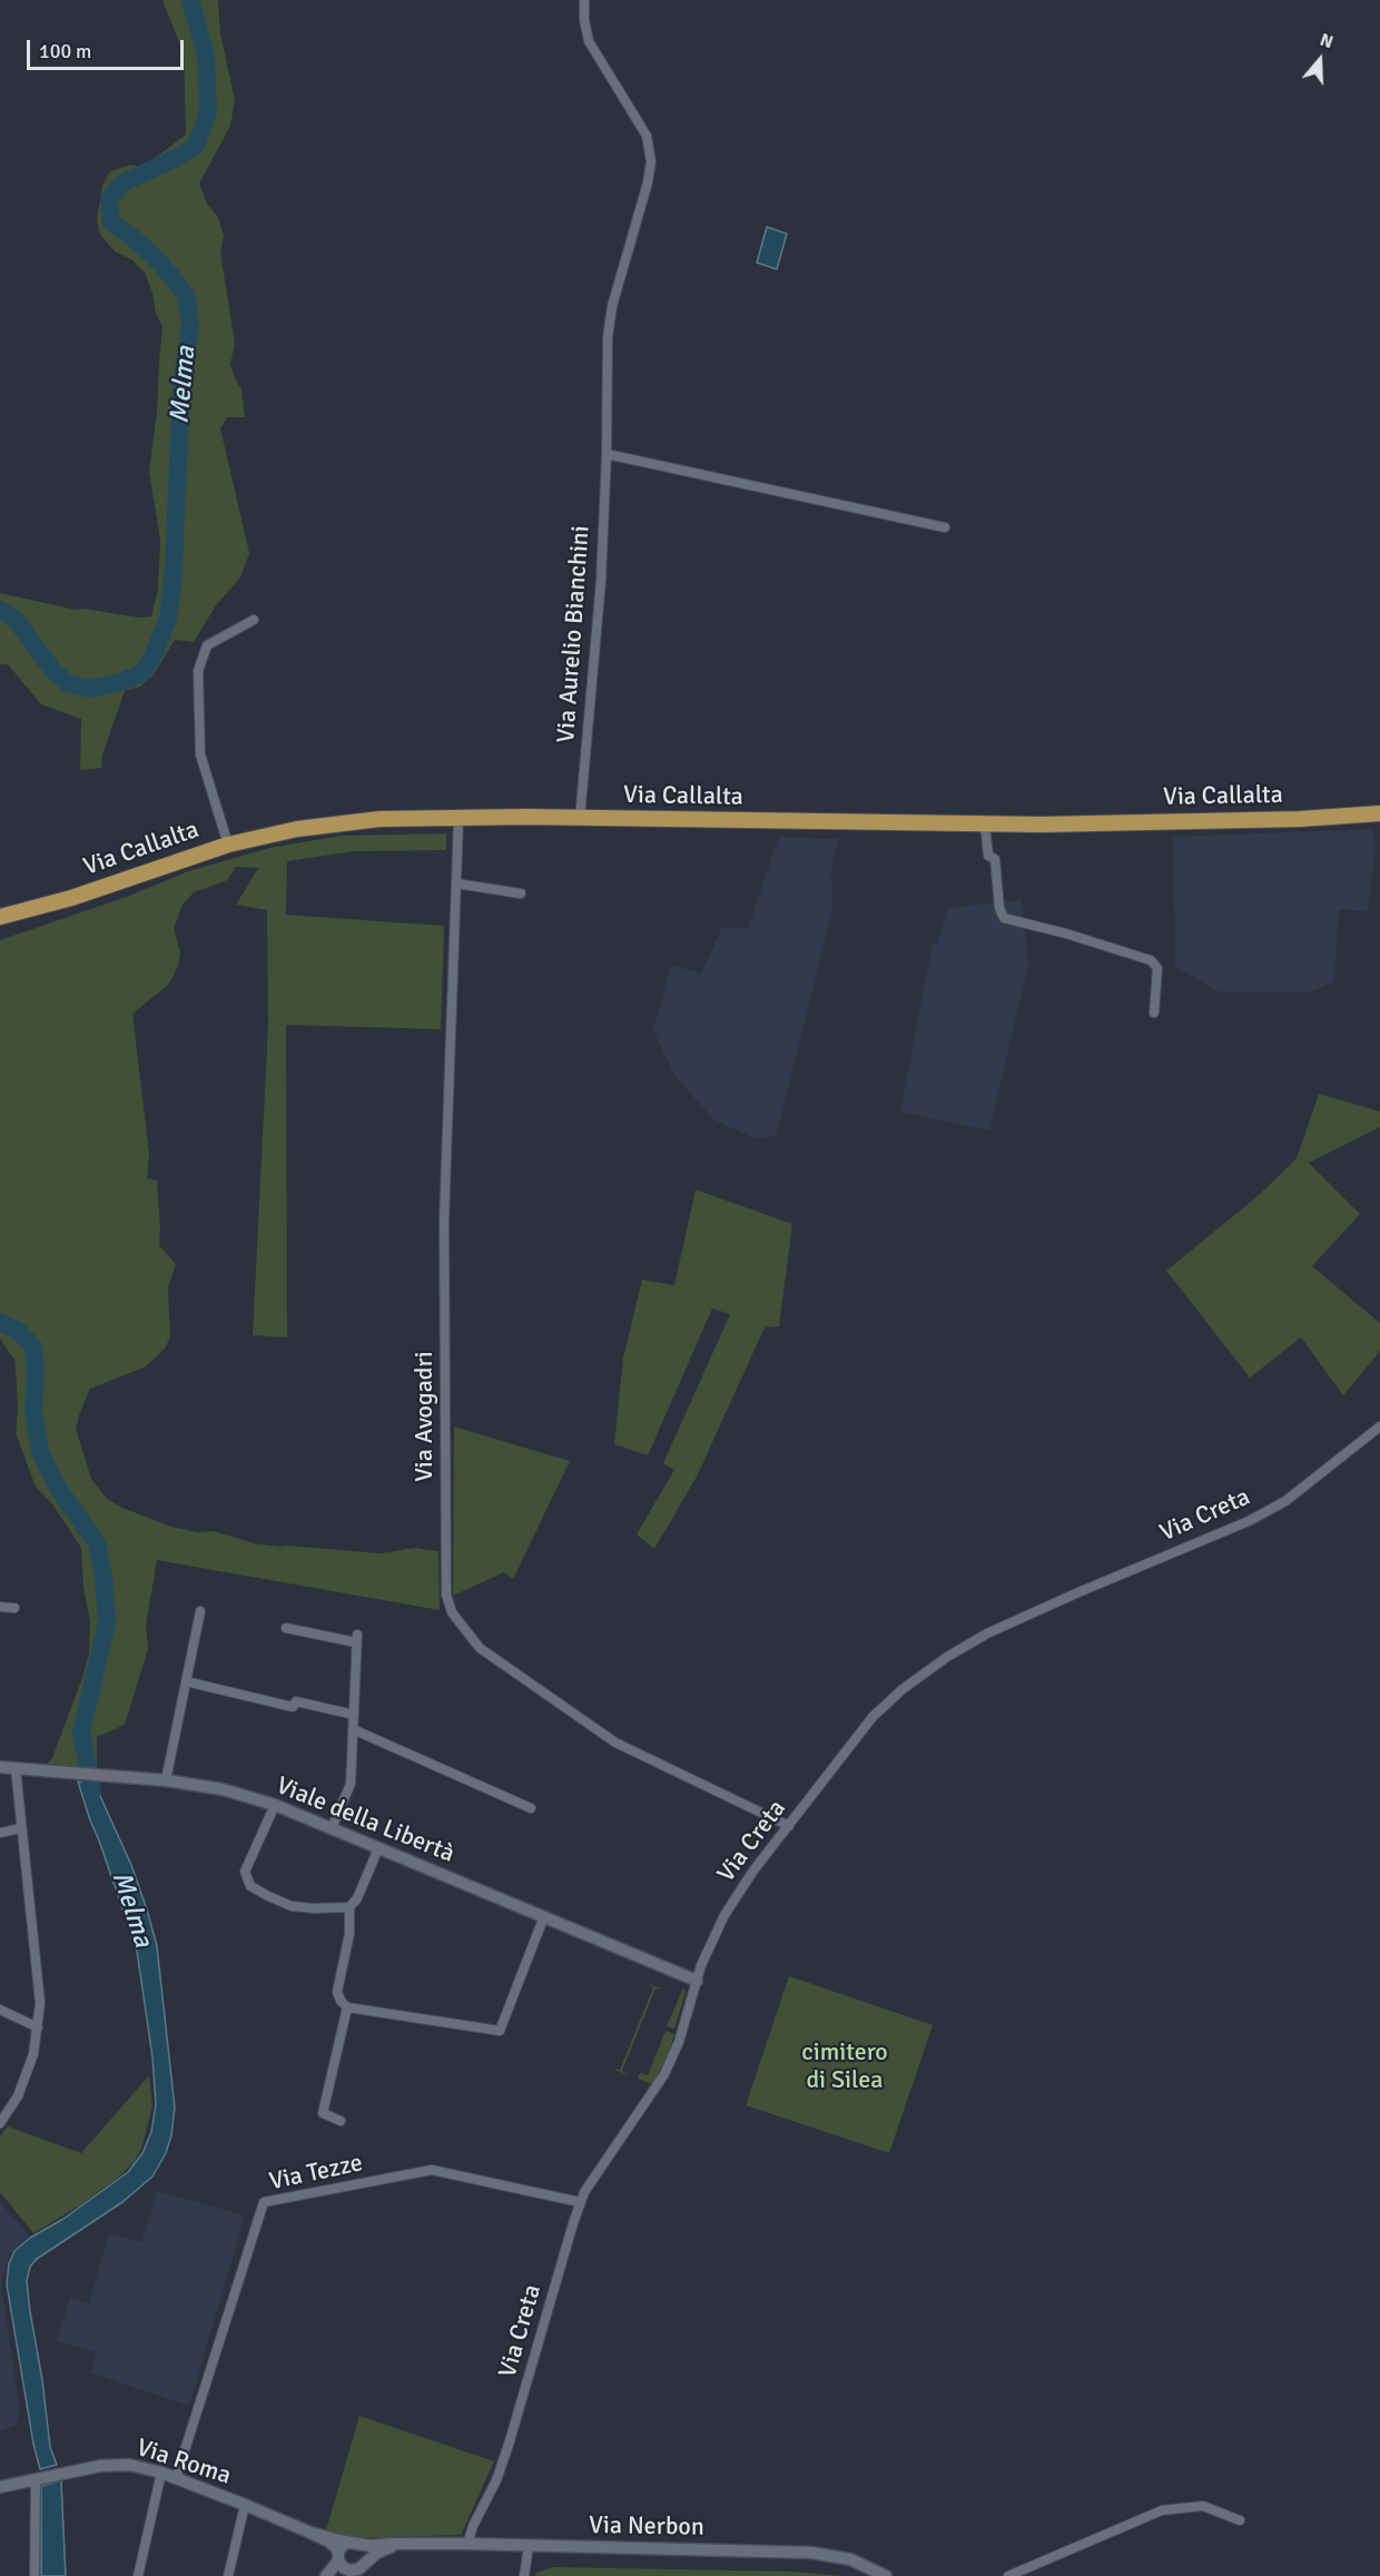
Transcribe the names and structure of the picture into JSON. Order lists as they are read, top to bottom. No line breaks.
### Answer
{"streets":{"main road":["Via Callalta"],"street":["Via Aurelio Bianchini","Via Avogadri","Via Creta","Viale della Libertà","Via Tezze","Via Roma","Via Nerbon"]},"crossings":[["Via Aurelio Bianchini","Via Callalta"],["Via Callalta","Via Avogadri"],["Via Avogadri","Via Creta"],["Via Creta","Viale della Libertà"],["Via Creta","Via Tezze"],["Via Creta","Via Nerbon"],["Via Tezze","Via Roma"],["Via Roma","Via Nerbon"]],"water":["Melma"],"parks":["cimitero di Silea"],"scale_bar":"100 m","north":"top"}
